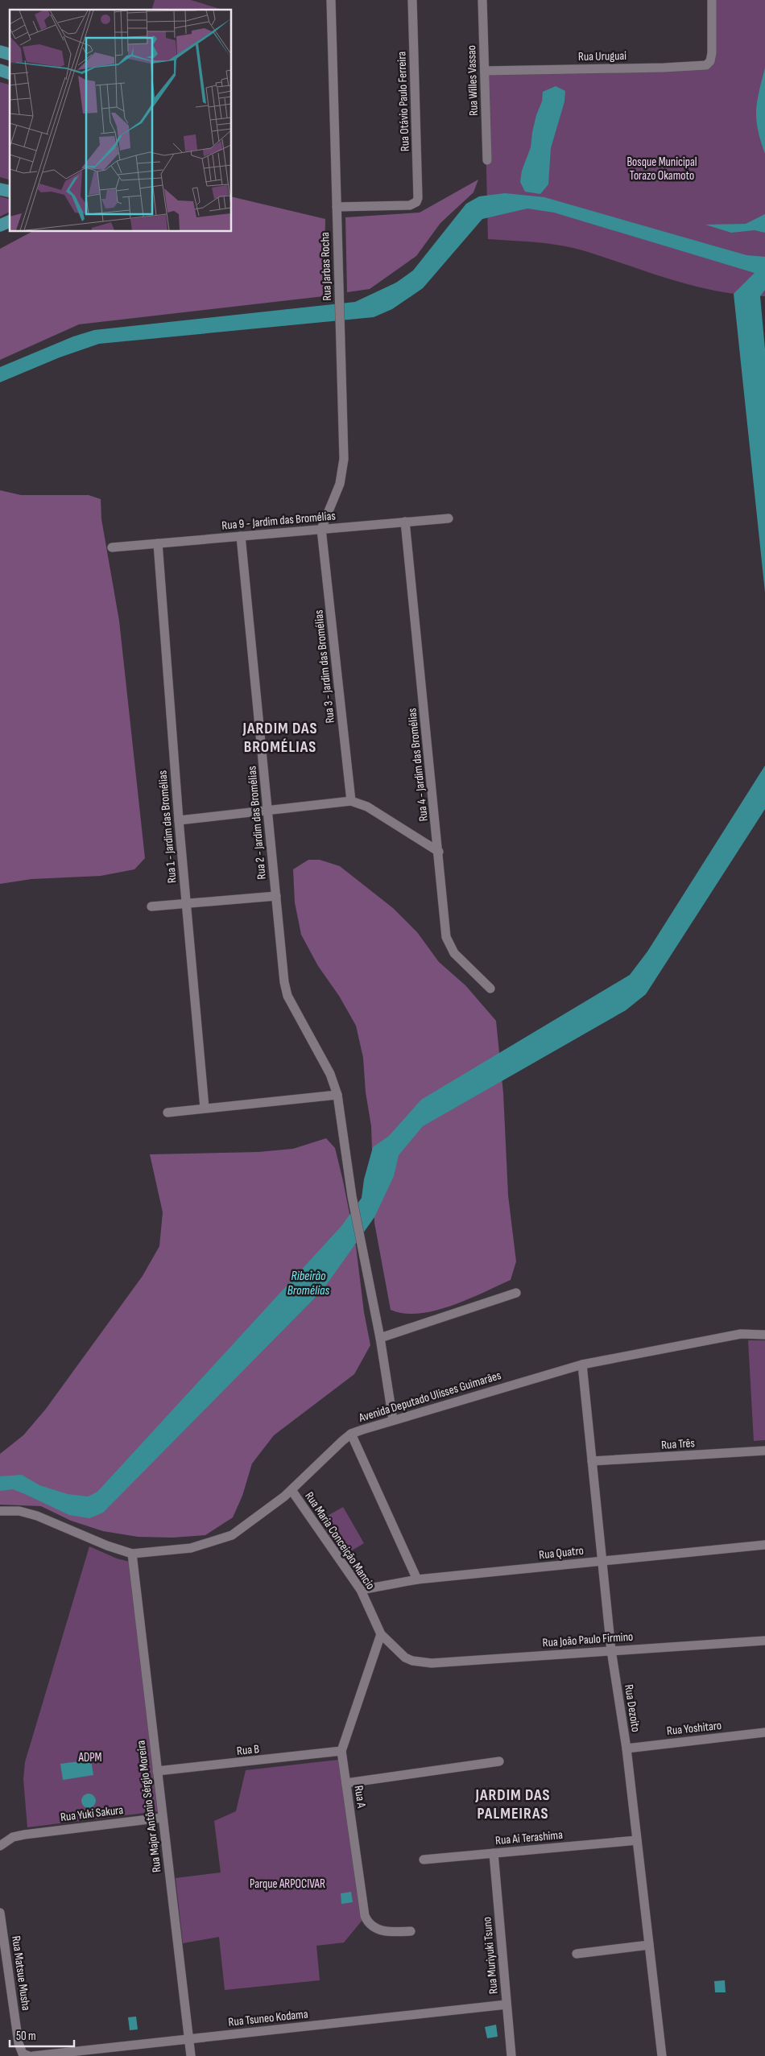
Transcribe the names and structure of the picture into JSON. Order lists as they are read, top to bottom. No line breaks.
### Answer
{"streets":{"street":["Rua Uruguai","Rua Willes Vassao","Rua Otávio Paulo Ferreira","Rua Jarbas Rocha","Rua 9 - Jardim das Bromélias","Rua 3 - Jardim das Bromélias","Rua 4 - Jardim das Bromélias","Rua 2 - Jardim das Bromélias","Rua 1 - Jardim das Bromélias","Avenida Deputado Ulisses Guimarães","Rua Três","Rua Maria Conceição Mancio","Rua Quatro","Rua João Paulo Firmino","Rua Dezoito","Rua Yoshitaro","Rua B","Rua A","Rua Major Antônio Sérgio Moreira","Rua Yuki Sakura","Rua Ai Terashima","Rua Muriyuki Tsuno","Rua Matsue Musha","Rua Tsuneo Kodama"]},"crossings":[["Rua Uruguai","Rua Willes Vassao"],["Rua Otávio Paulo Ferreira","Rua Jarbas Rocha"],["Rua Jarbas Rocha","Rua 9 - Jardim das Bromélias"],["Rua Jarbas Rocha","Rua 3 - Jardim das Bromélias"],["Rua 9 - Jardim das Bromélias","Rua 3 - Jardim das Bromélias"],["Rua 9 - Jardim das Bromélias","Rua 4 - Jardim das Bromélias"],["Rua 9 - Jardim das Bromélias","Rua 2 - Jardim das Bromélias"],["Rua 9 - Jardim das Bromélias","Rua 1 - Jardim das Bromélias"],["Rua 2 - Jardim das Bromélias","Avenida Deputado Ulisses Guimarães"],["Avenida Deputado Ulisses Guimarães","Rua Maria Conceição Mancio"],["Avenida Deputado Ulisses Guimarães","Rua Dezoito"],["Avenida Deputado Ulisses Guimarães","Rua Major Antônio Sérgio Moreira"],["Rua Três","Rua Dezoito"],["Rua Maria Conceição Mancio","Rua Quatro"],["Rua Maria Conceição Mancio","Rua João Paulo Firmino"],["Rua Maria Conceição Mancio","Rua A"],["Rua Quatro","Rua Dezoito"],["Rua João Paulo Firmino","Rua Dezoito"],["Rua Dezoito","Rua Yoshitaro"],["Rua Dezoito","Rua Ai Terashima"],["Rua B","Rua A"],["Rua B","Rua Major Antônio Sérgio Moreira"],["Rua Major Antônio Sérgio Moreira","Rua Yuki Sakura"],["Rua Major Antônio Sérgio Moreira","Rua Tsuneo Kodama"],["Rua Ai Terashima","Rua Muriyuki Tsuno"],["Rua Muriyuki Tsuno","Rua Tsuneo Kodama"]],"districts":["JARDIM DAS BROMÉLIAS","JARDIM DAS PALMEIRAS"],"water":["Ribeirão Bromélias"],"parks":["Bosque Municipal Torazo Okamoto","ADPM","Parque ARPOCIVAR"],"scale_bar":"50 m"}
